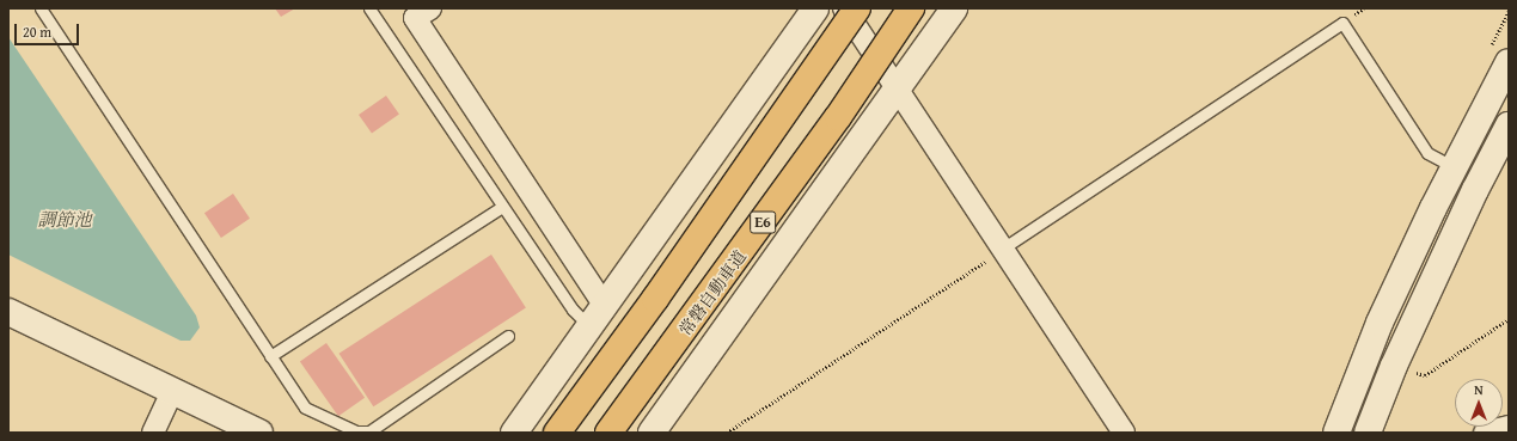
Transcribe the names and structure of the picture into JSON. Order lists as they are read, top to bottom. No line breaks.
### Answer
{"streets":{"highway":["E6","常磐自動車道"]},"water":["調節池"],"scale_bar":"20 m","north":"top"}
